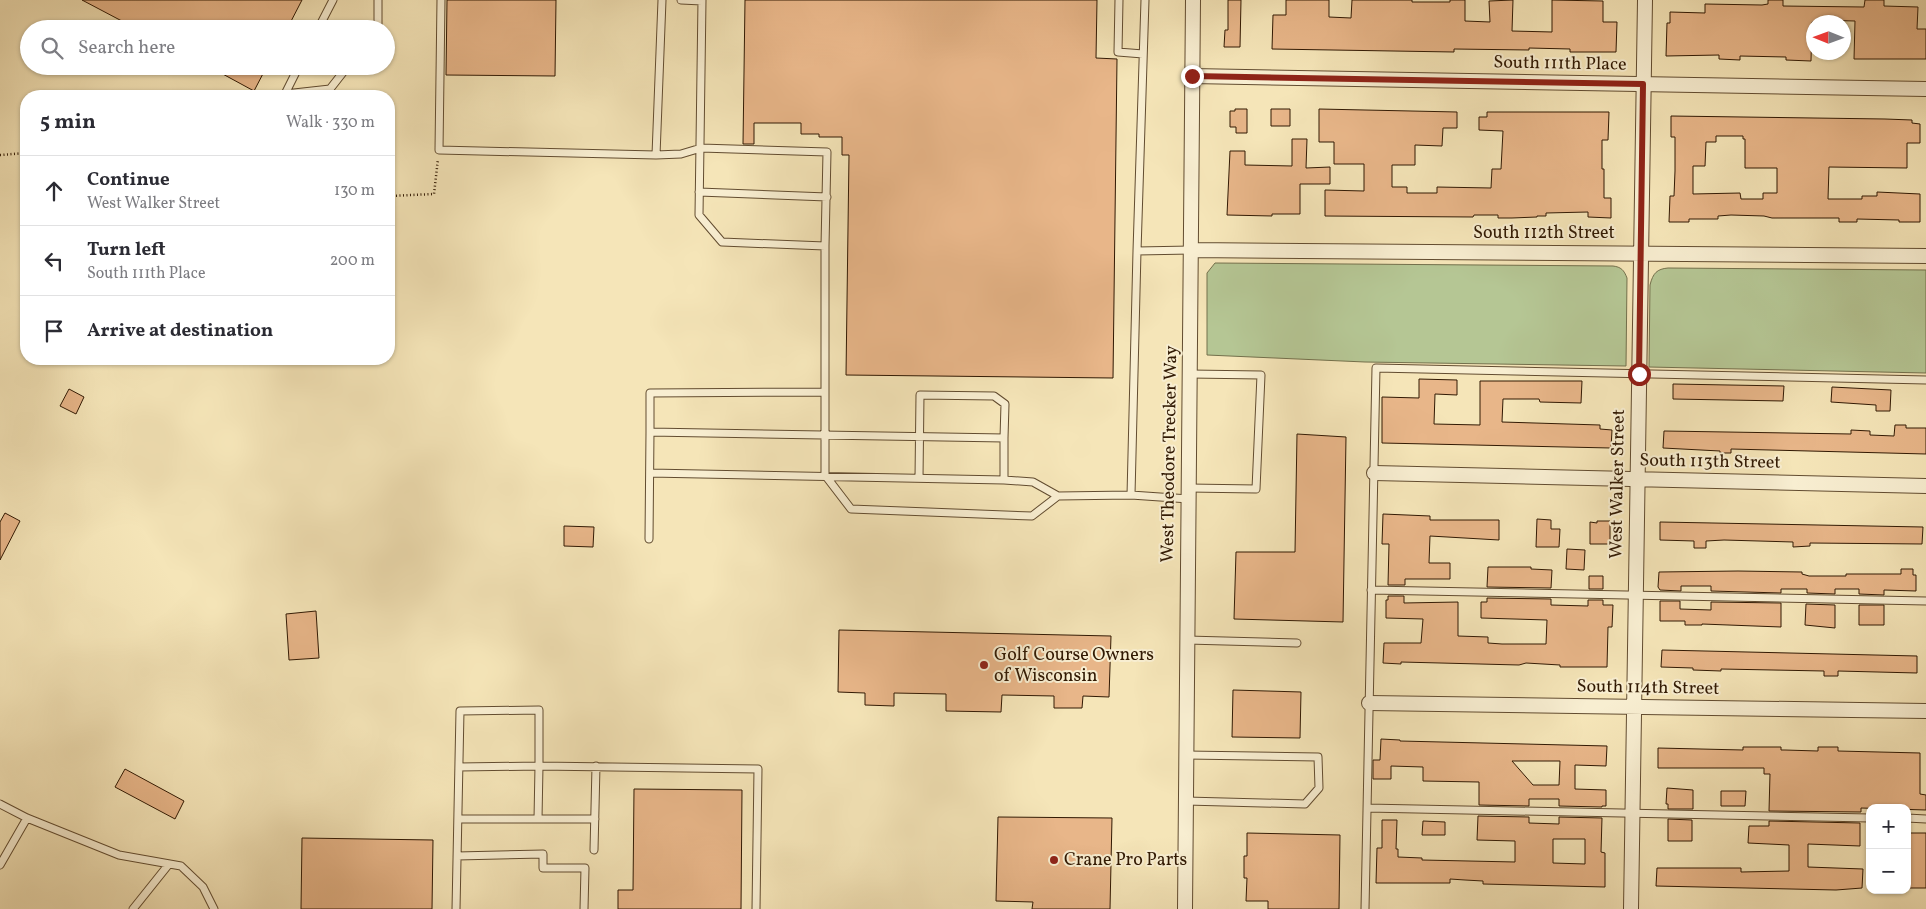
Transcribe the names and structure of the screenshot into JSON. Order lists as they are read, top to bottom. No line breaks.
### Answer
{"streets":{"street":["South 111th Place","South 112th Street","West Theodore Trecker Way","South 113th Street","West Walker Street","South 114th Street"]},"crossings":[["South 111th Place","West Theodore Trecker Way"],["South 111th Place","West Walker Street"],["South 112th Street","West Theodore Trecker Way"],["South 112th Street","West Walker Street"],["South 113th Street","West Walker Street"],["West Walker Street","South 114th Street"]],"places":["Golf Course Owners of Wisconsin","Crane Pro Parts"],"north":"left","page":{"search":"Search here","heading":["5 min","Walk · 330 m"],"list":[["Continue","West Walker Street","130 m"],["Turn left","South 111th Place","200 m"],"Arrive at destination"],"map_buttons":["+","−"]}}
